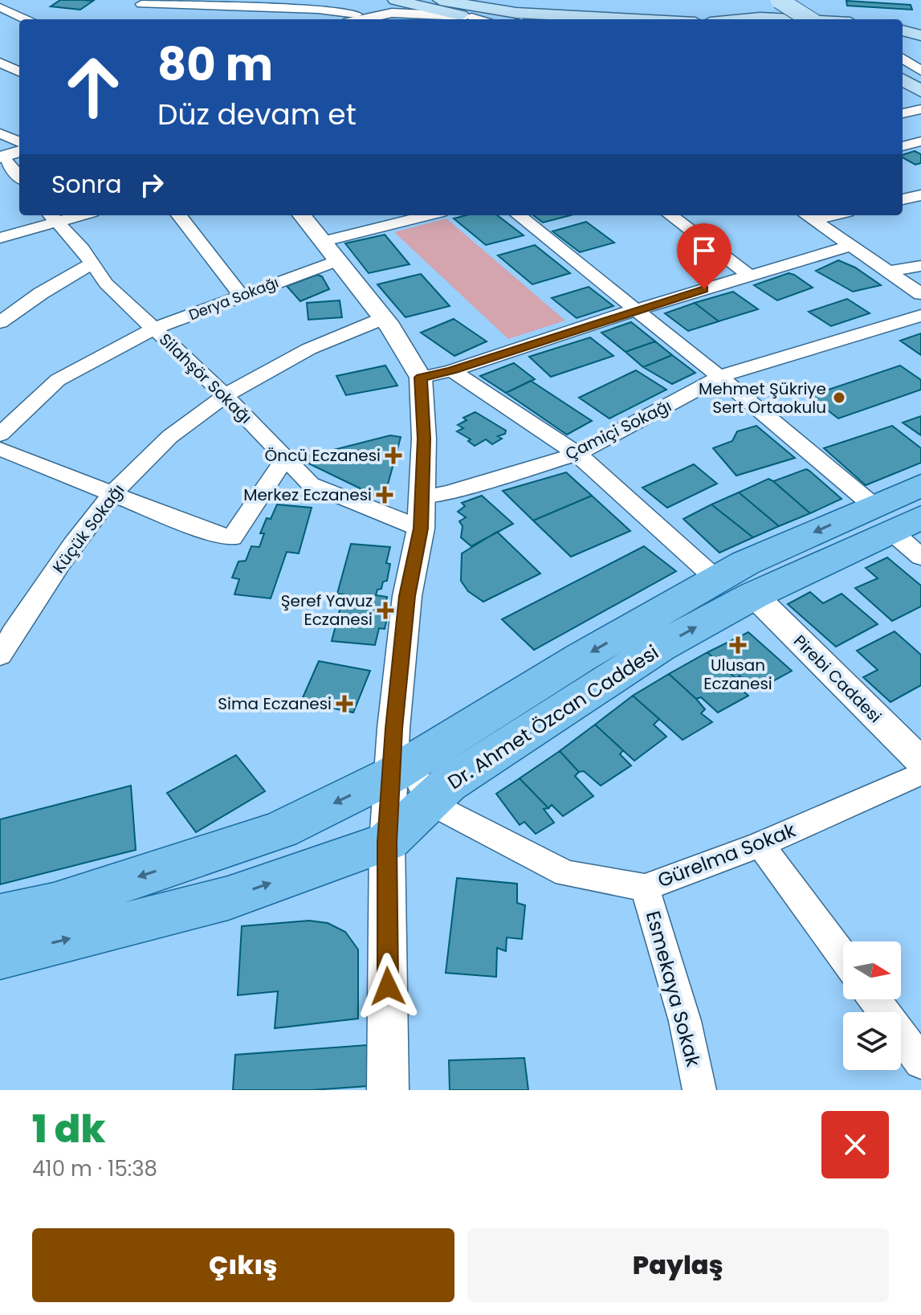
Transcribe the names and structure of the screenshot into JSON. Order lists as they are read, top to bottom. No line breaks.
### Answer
{"streets":{"main road":["Dr. Ahmet Özcan Caddesi"],"street":["Derya Sokağı","Silahşör Sokağı","Çamiçi Sokağı","Küçük Sokağı","Pirebi Caddesi","Gürelma Sokak","Esmekaya Sokak"]},"crossings":[["Derya Sokağı","Silahşör Sokağı"],["Silahşör Sokağı","Küçük Sokağı"],["Pirebi Caddesi","Dr. Ahmet Özcan Caddesi"],["Dr. Ahmet Özcan Caddesi","Gürelma Sokak"],["Gürelma Sokak","Esmekaya Sokak"]],"places":{"other":["Mehmet Şükriye Sert Ortaokulu"],"health":["Öncü Eczanesi","Merkez Eczanesi","Şeref Yavuz Eczanesi","Ulusan Eczanesi","Sima Eczanesi"]},"north":"right","page":{"turn":["80 m","Düz devam et"],"then":"Sonra","heading":["1 dk","410 m · 15:38"],"buttons":["Çıkış","Paylaş"]}}
